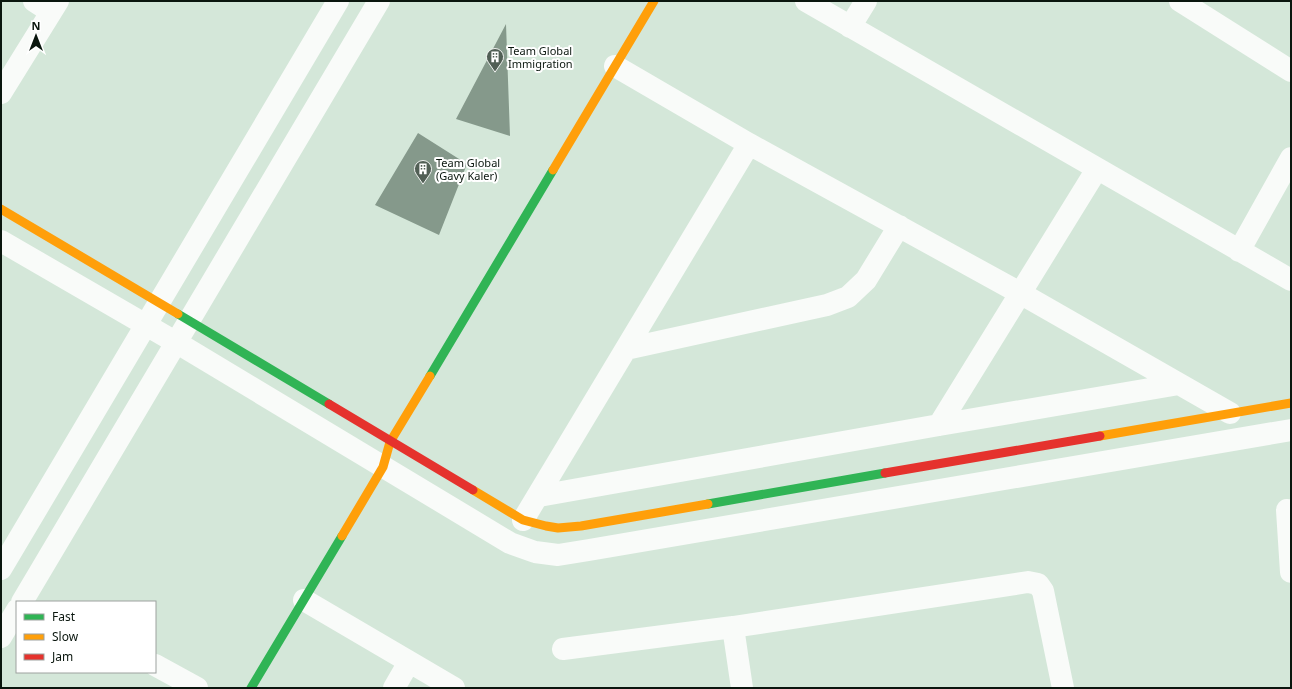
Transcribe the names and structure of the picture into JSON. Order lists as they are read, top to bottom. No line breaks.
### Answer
{"places":{"building":["Team Global Immigration","Team Global (Gavy Kaler)"]},"legend":["Fast","Slow","Jam"],"north":"top"}
